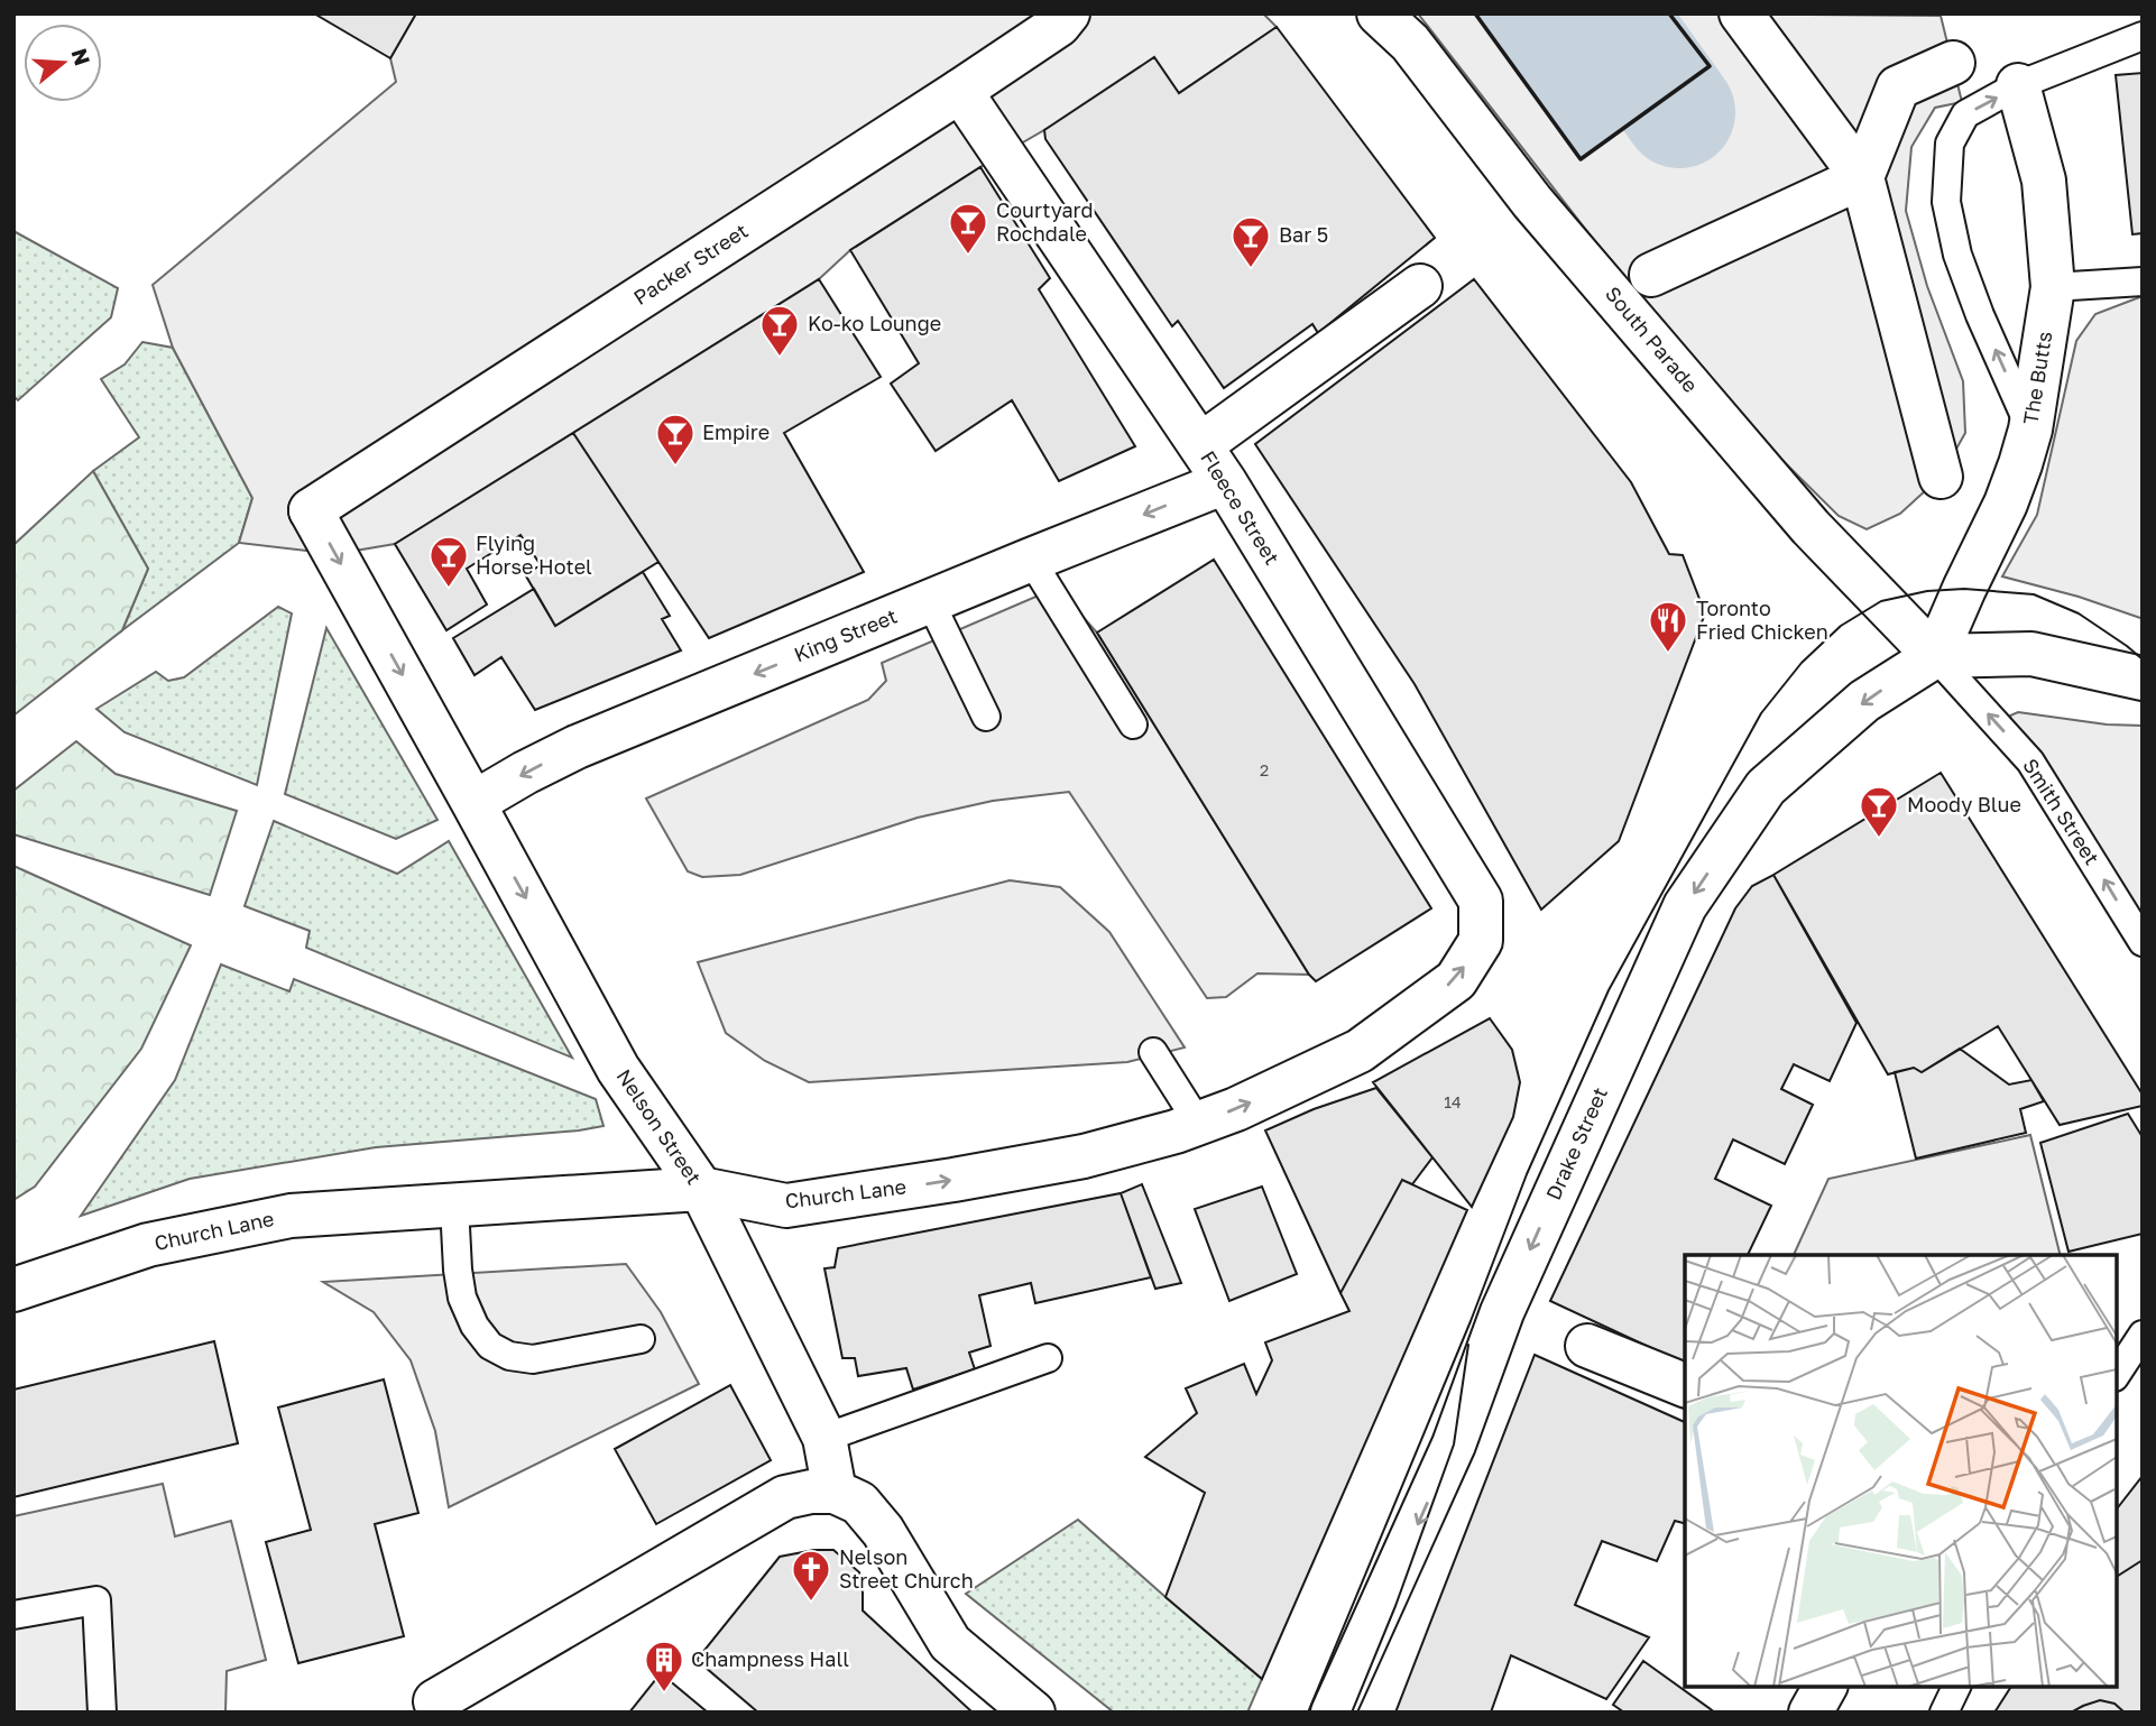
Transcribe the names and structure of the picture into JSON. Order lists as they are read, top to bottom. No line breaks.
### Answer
{"streets":{"street":["Packer Street","South Parade","The Butts","Fleece Street","King Street","Nelson Street","Drake Street","Church Lane"],"lane":["Smith Street"]},"crossings":[["Packer Street","Fleece Street"],["Packer Street","Nelson Street"],["South Parade","The Butts"],["South Parade","Smith Street"],["South Parade","Drake Street"],["The Butts","Smith Street"],["The Butts","Drake Street"],["Fleece Street","King Street"],["Fleece Street","Church Lane"],["King Street","Nelson Street"],["Smith Street","Drake Street"],["Nelson Street","Church Lane"]],"one_way":["King Street","Smith Street","Nelson Street","Drake Street","Church Lane"],"places":{"bar":["Courtyard Rochdale","Bar 5","Ko-ko Lounge","Empire","Flying Horse Hotel","Moody Blue"],"restaurant":["Toronto Fried Chicken"],"church":["Nelson Street Church"],"building":["Champness Hall"]},"house_numbers":["2","14"],"north":"right"}
